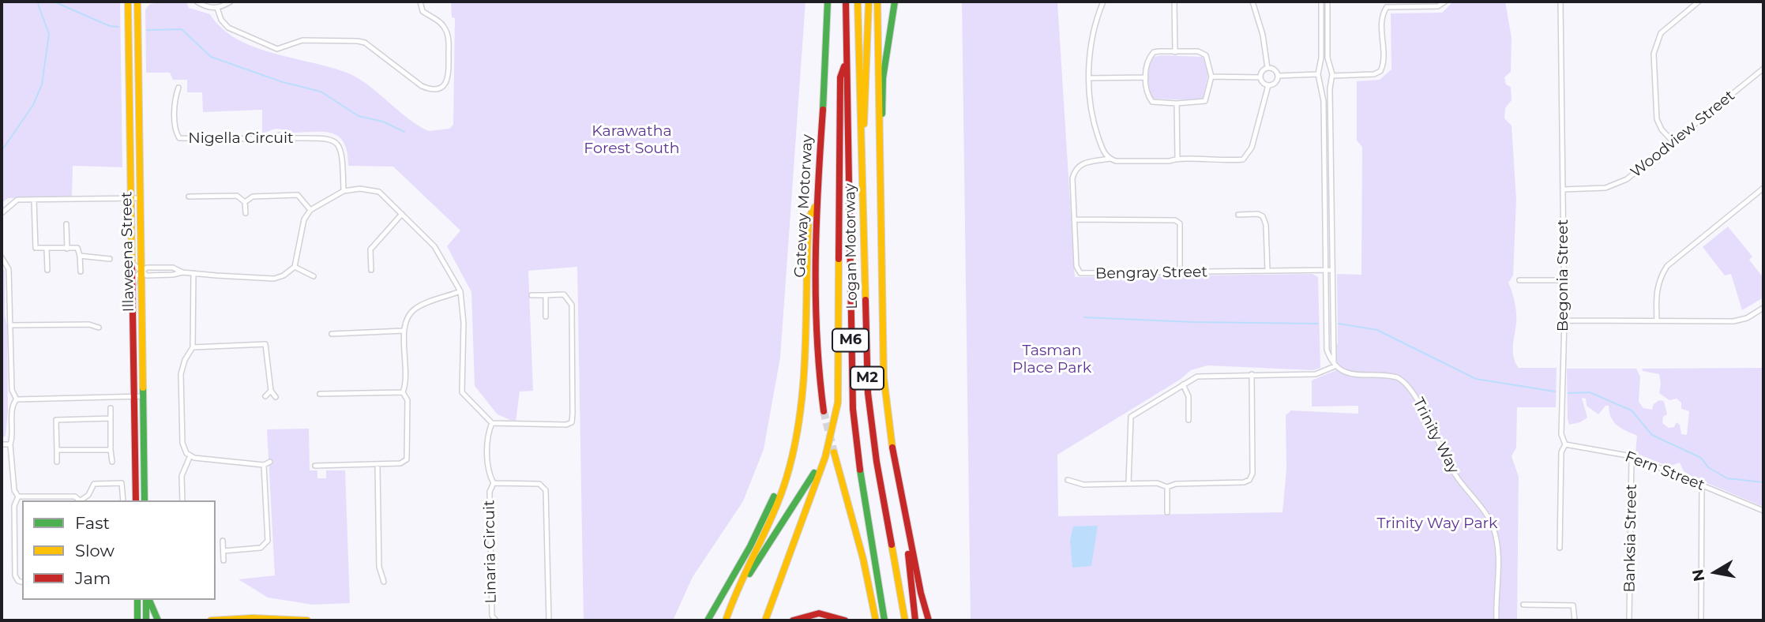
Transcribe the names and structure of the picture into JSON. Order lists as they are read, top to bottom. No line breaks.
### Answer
{"streets":{"main road":["Gateway Motorway","Logan Motorway","Illaweena Street","M6","M2"],"street":["Woodview Street","Nigella Circuit","Bengray Street","Begonia Street","Trinity Way","Fern Street","Banksia Street","Linaria Circuit"]},"crossings":[["Woodview Street","Begonia Street"],["Logan Motorway","M2"],["Begonia Street","Fern Street"],["Fern Street","Banksia Street"]],"parks":["Karawatha Forest South","Tasman Place Park","Trinity Way Park"],"legend":["Fast","Slow","Jam"],"north":"left"}
